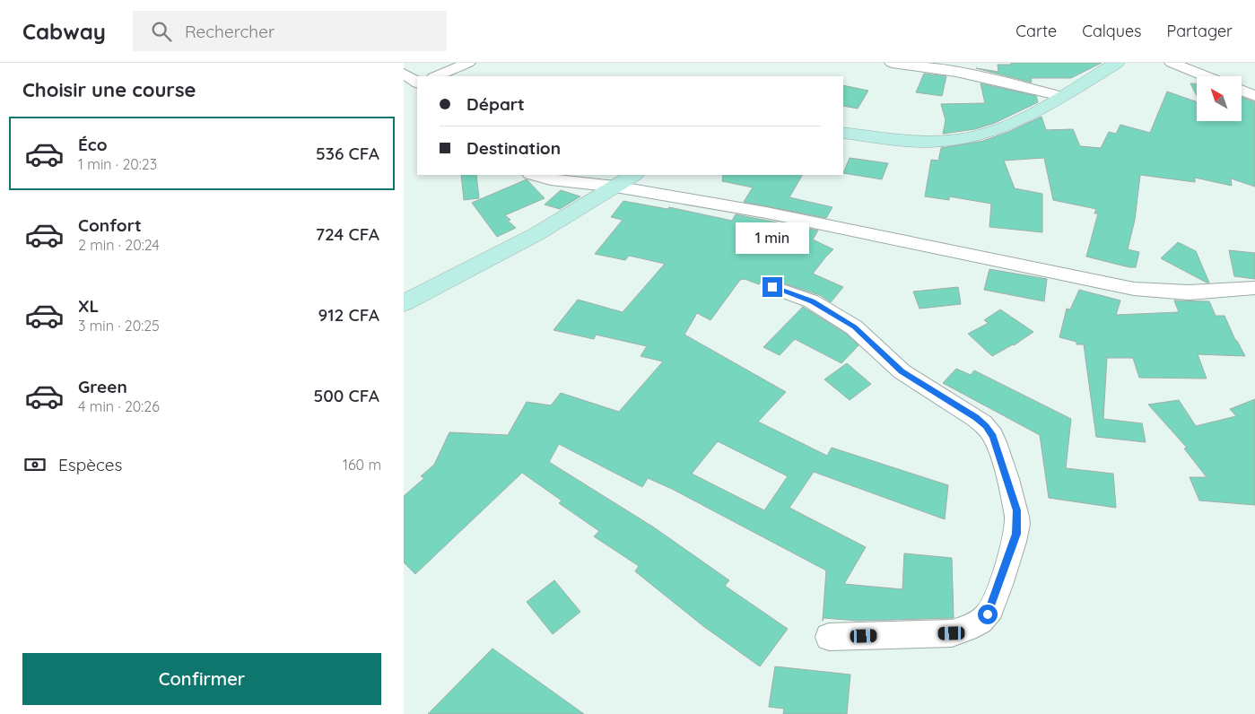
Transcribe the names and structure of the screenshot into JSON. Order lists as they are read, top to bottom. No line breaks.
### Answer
{"north":"top left","page":{"header":"Cabway","search":"Rechercher","nav":["Carte","Calques","Partager"],"heading":"Choisir une course","banner":["Départ","Destination"],"list":[{"name":"Éco","note":"1 min · 20:23","value":"536 CFA"},{"name":"Confort","note":"2 min · 20:24","value":"724 CFA"},{"name":"XL","note":"3 min · 20:25","value":"912 CFA"},{"name":"Green","note":"4 min · 20:26","value":"500 CFA"}],"bubble":"1 min","pay":["Espèces","160 m"],"buttons":"Confirmer"}}
